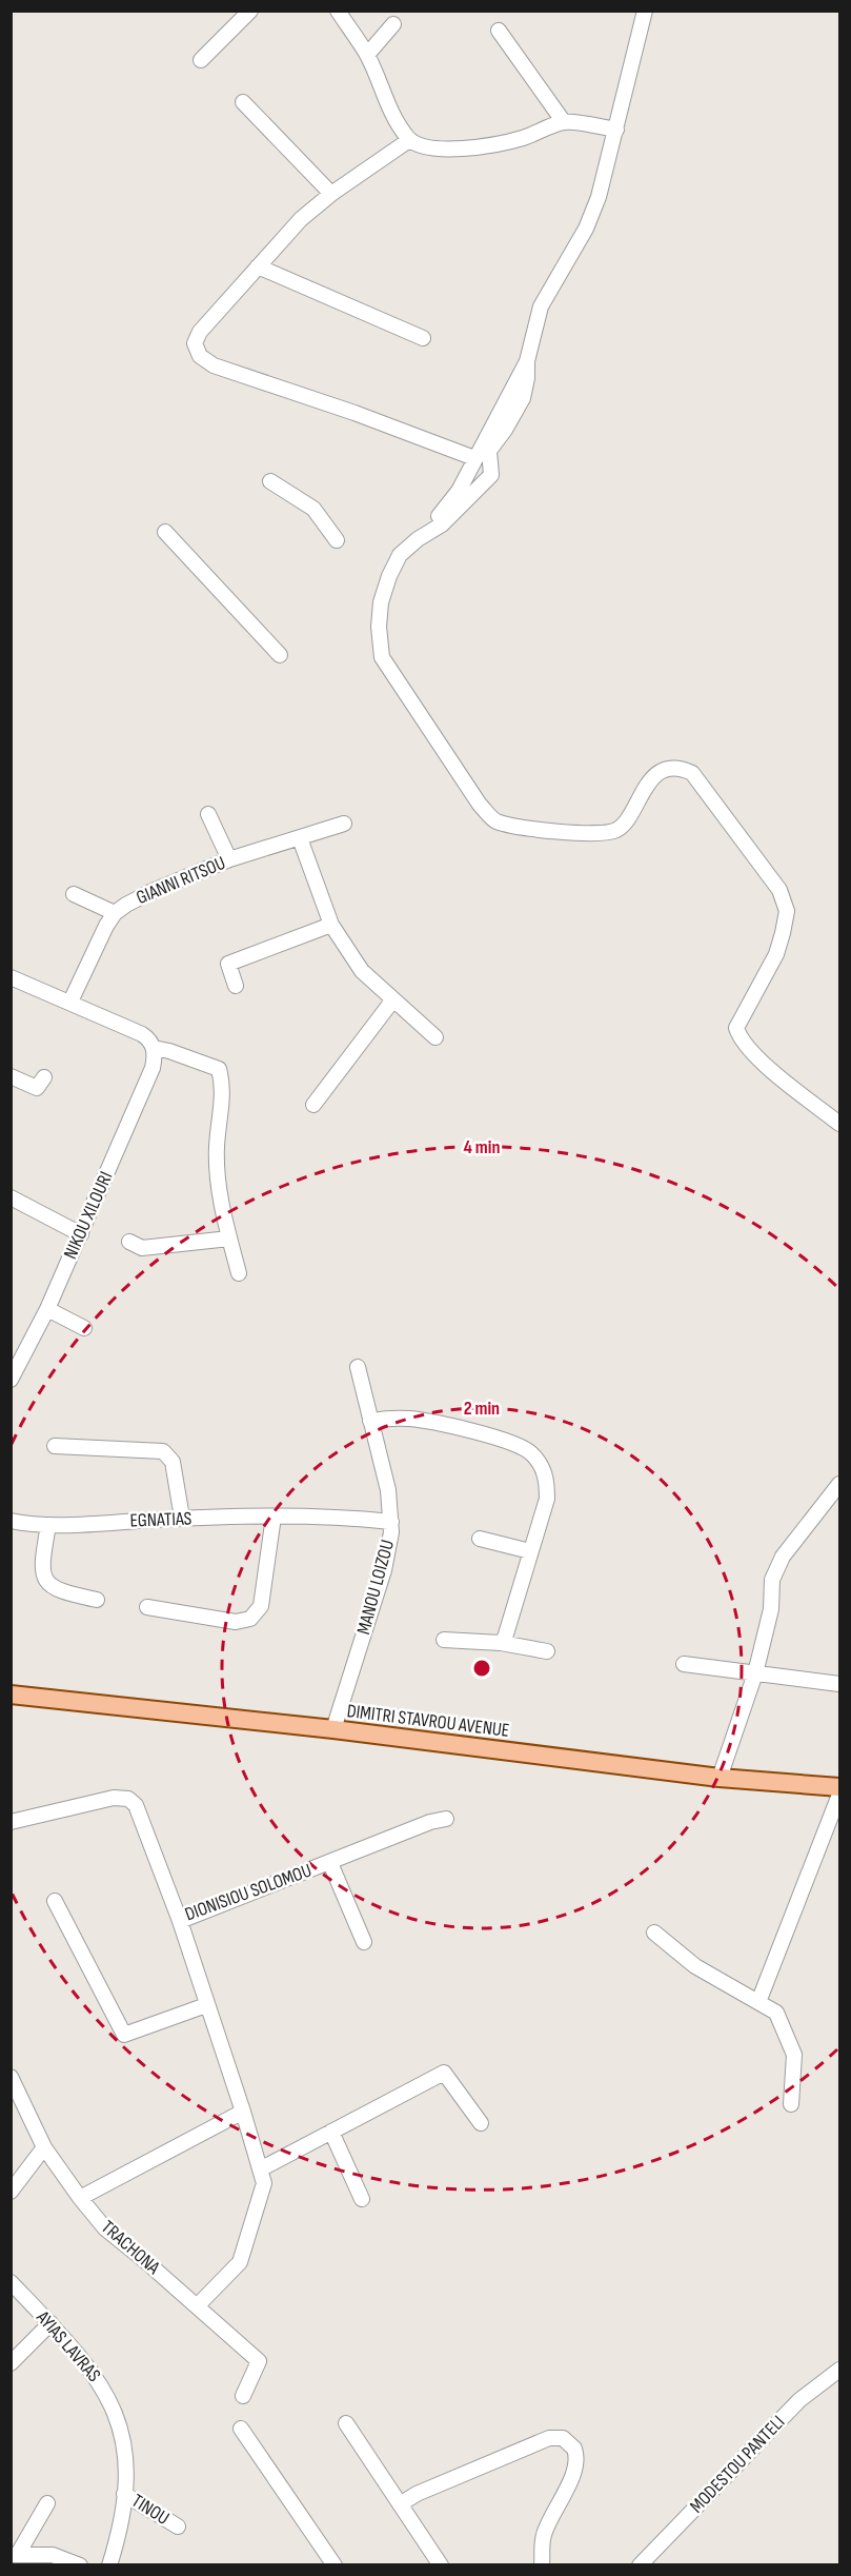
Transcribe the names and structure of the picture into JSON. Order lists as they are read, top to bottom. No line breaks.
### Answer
{"streets":{"main road":["DIMITRI STAVROU AVENUE"],"street":["GIANNI RITSOU","NIKOU XILOURI","EGNATIAS","MANOU LOIZOU","DIONISIOU SOLOMOU","TRACHONA","AYIAS LAVRAS","MODESTOU PANTELI","TINOU"]},"crossings":[["EGNATIAS","MANOU LOIZOU"],["MANOU LOIZOU","DIMITRI STAVROU AVENUE"],["AYIAS LAVRAS","TINOU"]],"rings":["4 min","2 min"]}
